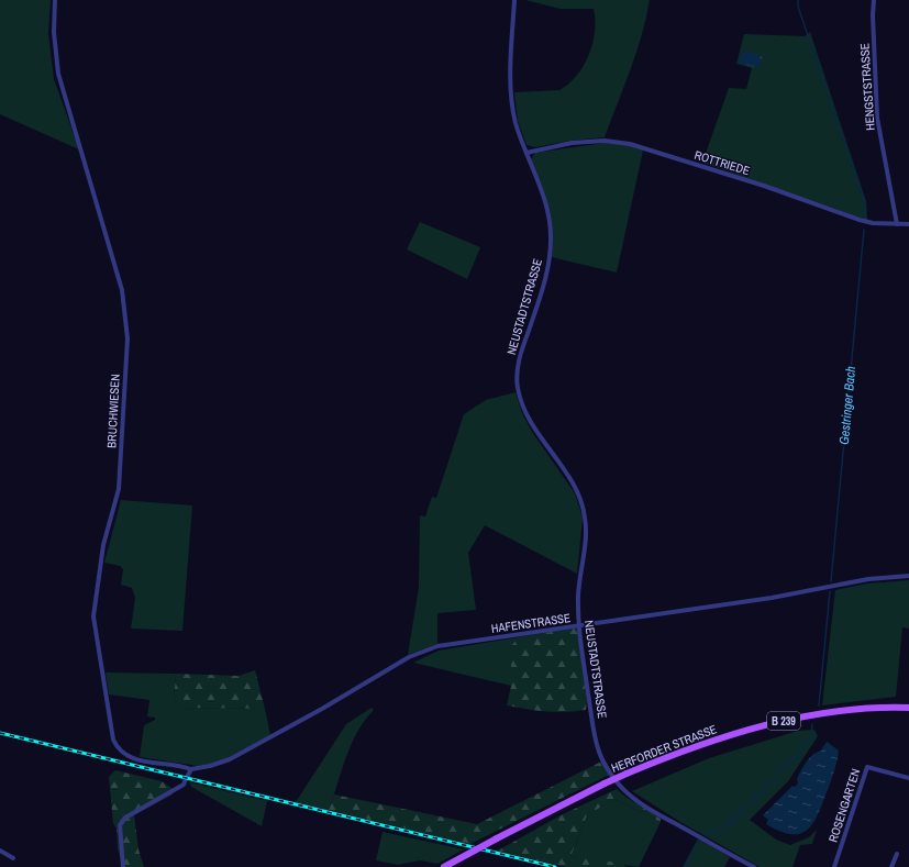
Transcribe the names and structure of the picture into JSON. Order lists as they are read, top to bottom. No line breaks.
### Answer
{"streets":{"main road":["B 239","HERFORDER STRASSE"],"street":["HENGSTSTRASSE","ROTTRIEDE","NEUSTADTSTRASSE","BRUCHWIESEN","HAFENSTRASSE","ROSENGARTEN"]},"crossings":[["HENGSTSTRASSE","ROTTRIEDE"],["ROTTRIEDE","NEUSTADTSTRASSE"],["NEUSTADTSTRASSE","HAFENSTRASSE"],["BRUCHWIESEN","HAFENSTRASSE"]],"water":["Gestringer Bach"]}
